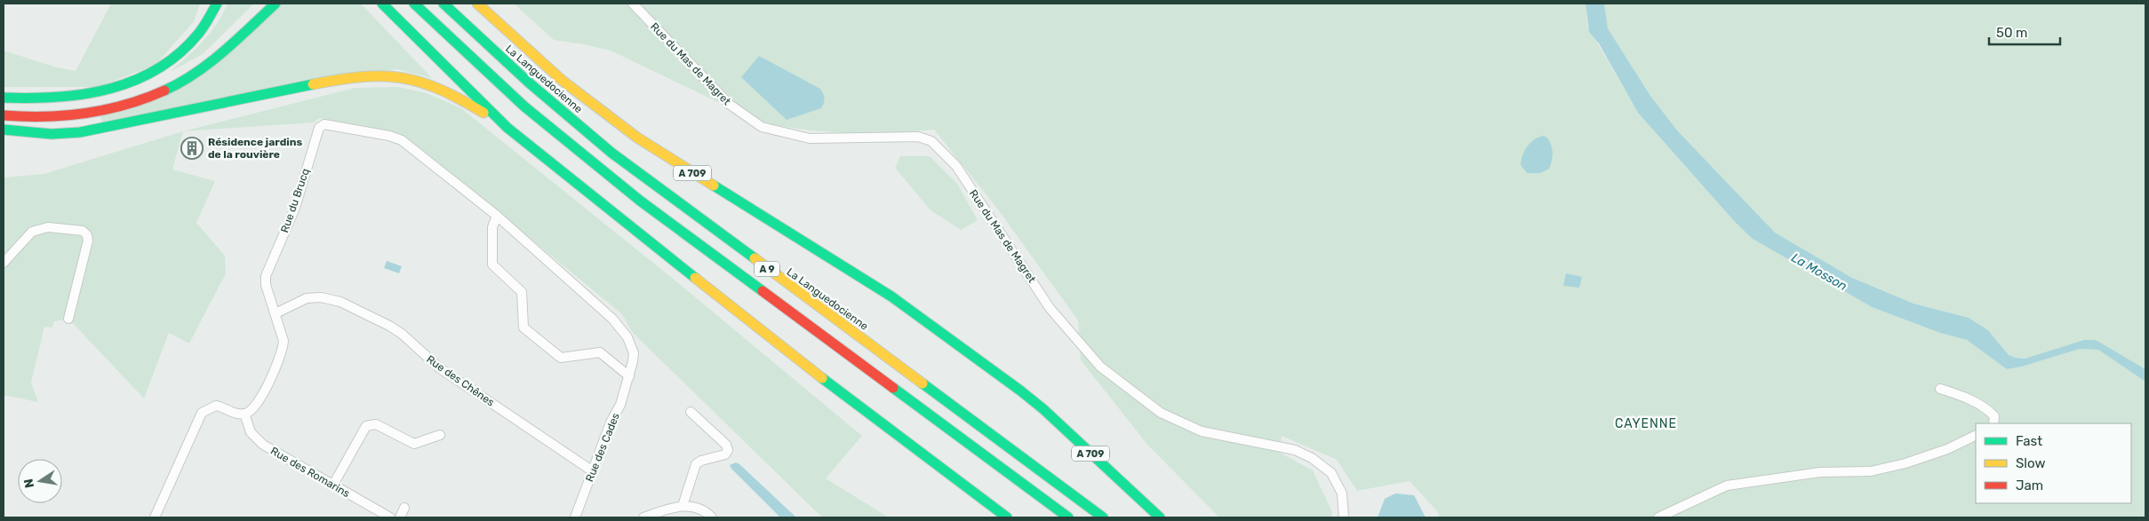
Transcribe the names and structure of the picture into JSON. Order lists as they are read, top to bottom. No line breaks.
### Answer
{"streets":{"main road":["La Languedocienne","A 709","A 9"],"street":["Rue du Mas de Magret","Rue du Brucq","Rue des Chênes","Rue des Cades","Rue des Romarins"]},"crossings":[["Rue du Brucq","Rue des Chênes"],["Rue du Brucq","Rue des Cades"],["Rue du Brucq","Rue des Romarins"],["Rue des Chênes","Rue des Cades"]],"districts":["CAYENNE"],"water":["La Mosson"],"places":{"building":["Résidence jardins de la rouvière"]},"legend":["Fast","Slow","Jam"],"scale_bar":"50 m","north":"left"}
